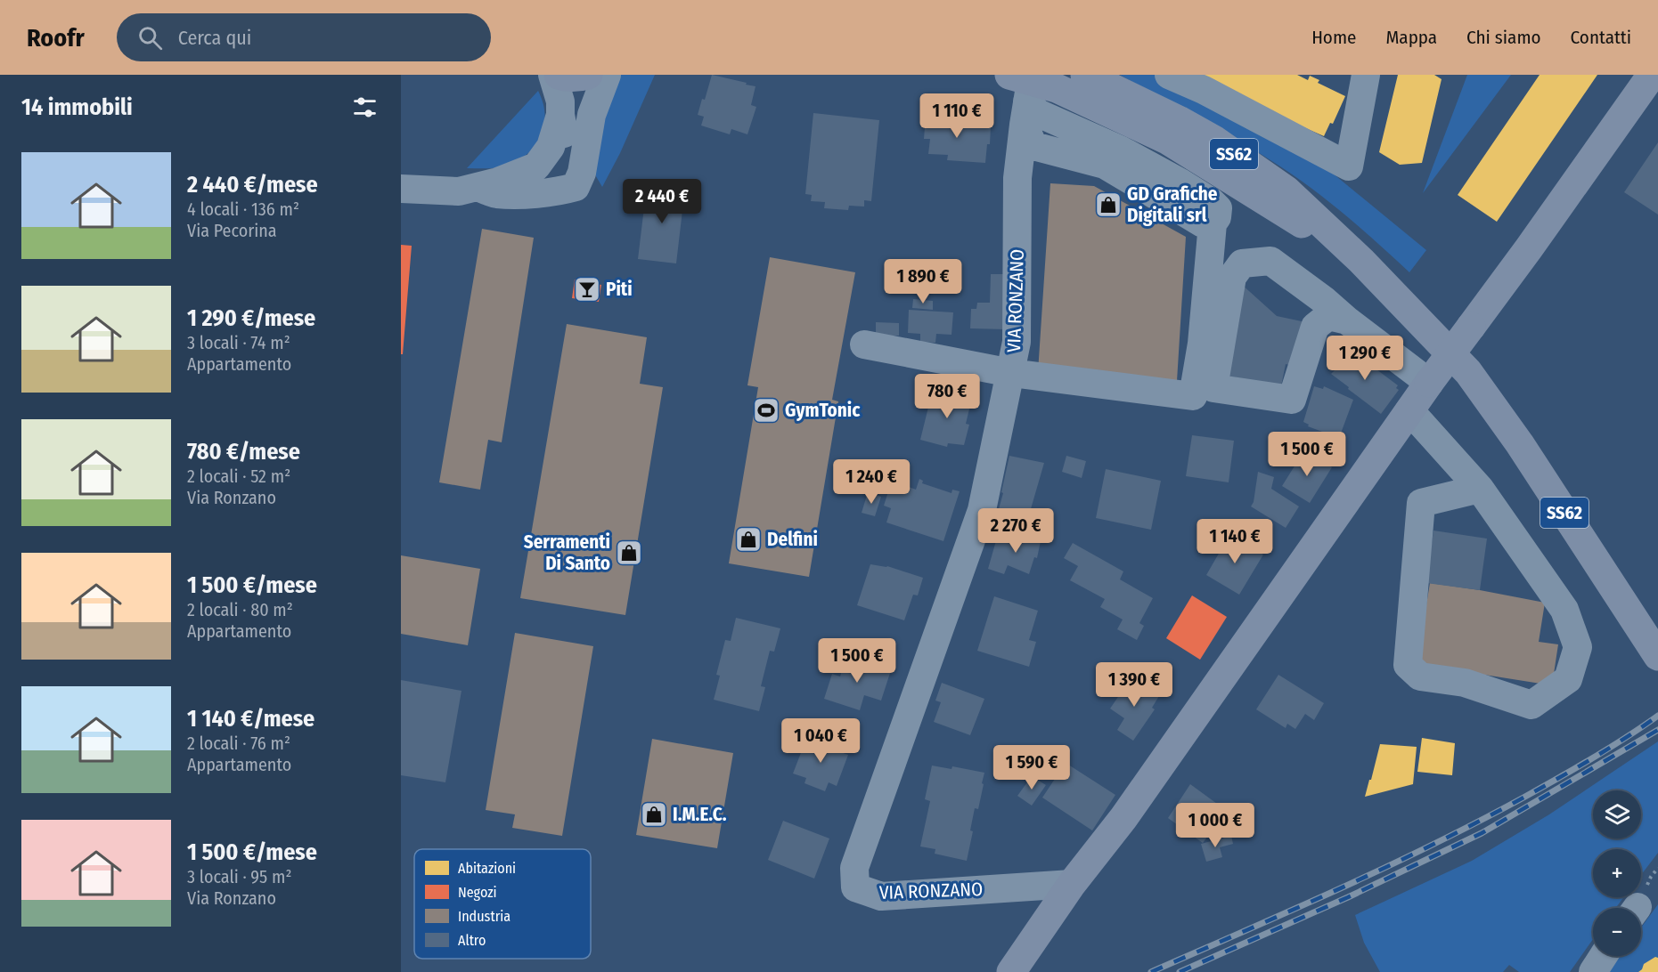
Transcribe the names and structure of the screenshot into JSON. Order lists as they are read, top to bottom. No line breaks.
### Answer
{"streets":{"main road":["SS62"],"street":["VIA RONZANO"]},"places":{"shop":["GD Grafiche Digitali srl","Delfini","Serramenti Di Santo","I.M.E.C."],"bar":["Piti"],"sports":["GymTonic"]},"legend":["Abitazioni","Negozi","Industria","Altro"],"page":{"header":"Roofr","search":"Cerca qui","nav":["Home","Mappa","Chi siamo","Contatti"],"heading":"14 immobili","price":["1 110 €","2 440 €","1 890 €","1 290 €","780 €","1 500 €","1 240 €","2 270 €","1 140 €","1 500 €","1 390 €","1 040 €","1 590 €","1 000 €"],"list":[{"name":"2 440 €/mese","note":"4 locali · 136 m² · Via Pecorina"},{"name":"1 290 €/mese","note":"3 locali · 74 m² · Appartamento"},{"name":"780 €/mese","note":"2 locali · 52 m² · Via Ronzano"},{"name":"1 500 €/mese","note":"2 locali · 80 m² · Appartamento"},{"name":"1 140 €/mese","note":"2 locali · 76 m² · Appartamento"},{"name":"1 500 €/mese","note":"3 locali · 95 m² · Via Ronzano"}],"map_buttons":["+","−"]}}
